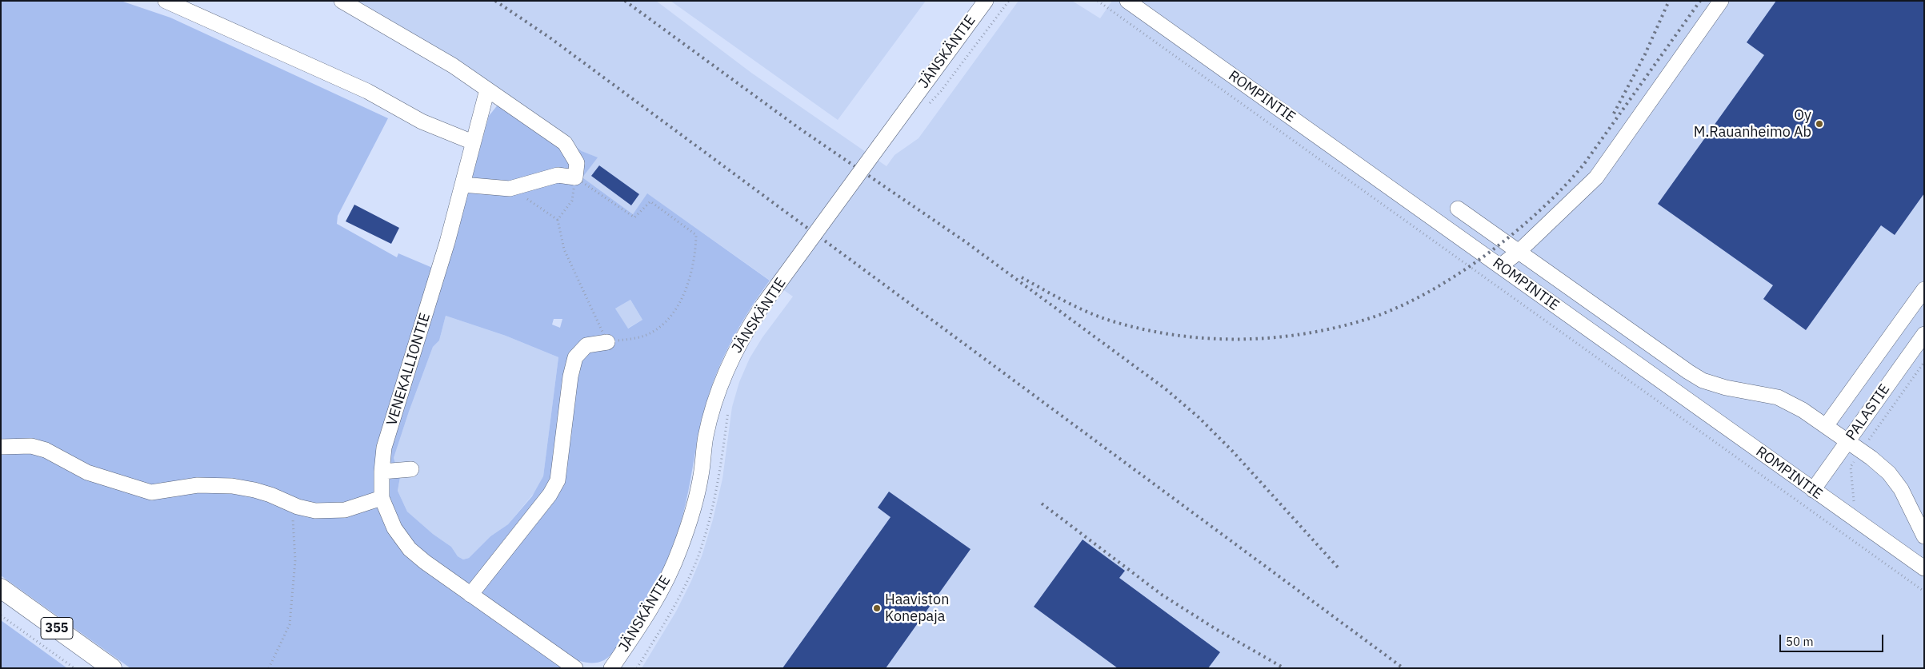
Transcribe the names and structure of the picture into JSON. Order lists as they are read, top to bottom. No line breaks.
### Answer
{"streets":{"main road":["355"],"street":["JÄNSKÄNTIE","ROMPINTIE","VENEKALLIONTIE","PALASTIE"]},"crossings":[["ROMPINTIE","PALASTIE"]],"places":["Oy M.Rauanheimo Ab","Haaviston Konepaja"],"scale_bar":"50 m"}
